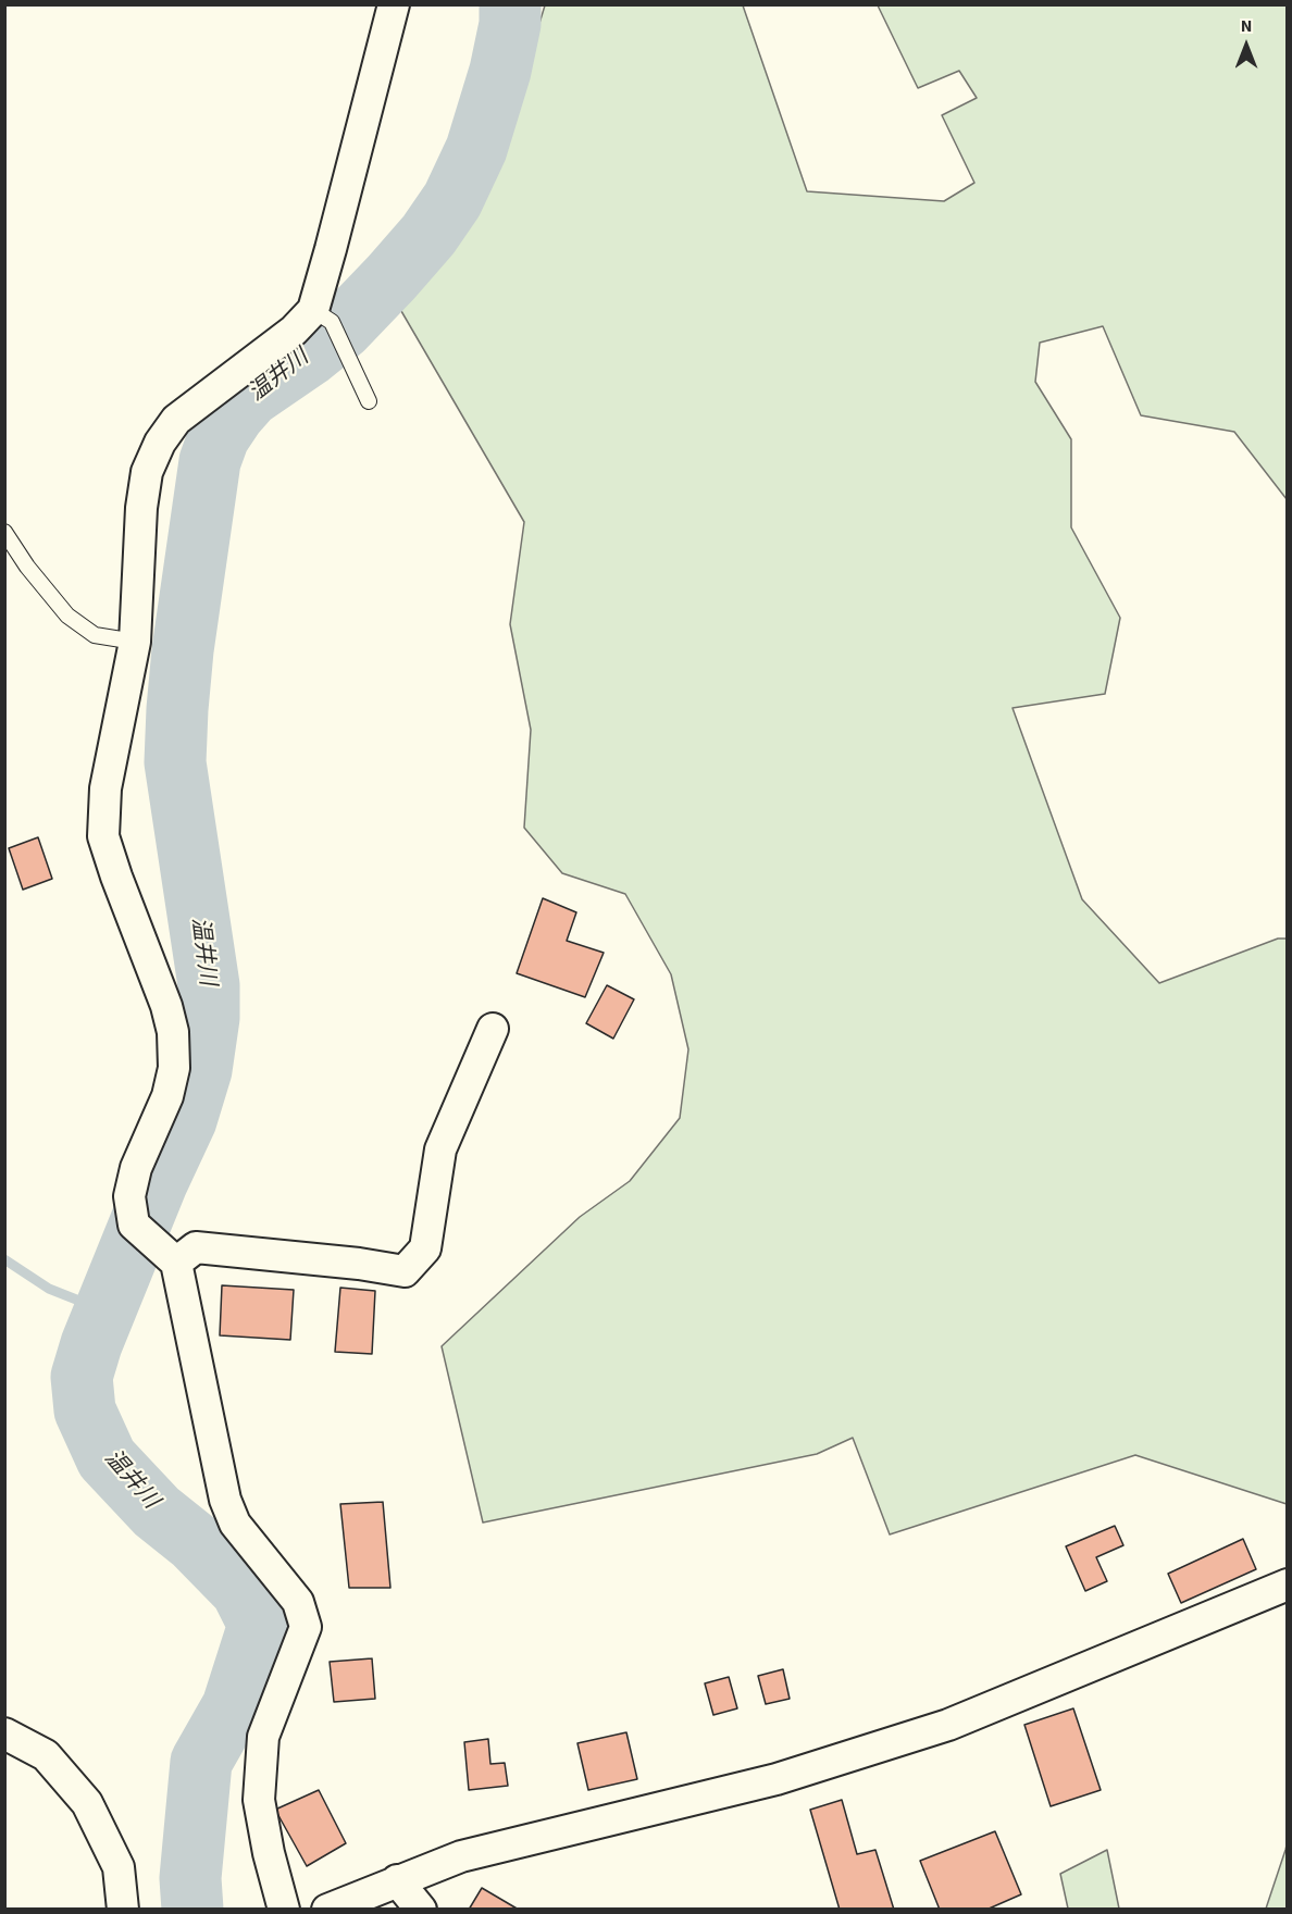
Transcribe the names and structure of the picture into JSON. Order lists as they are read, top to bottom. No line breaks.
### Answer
{"water":["温井川"],"north":"top"}
